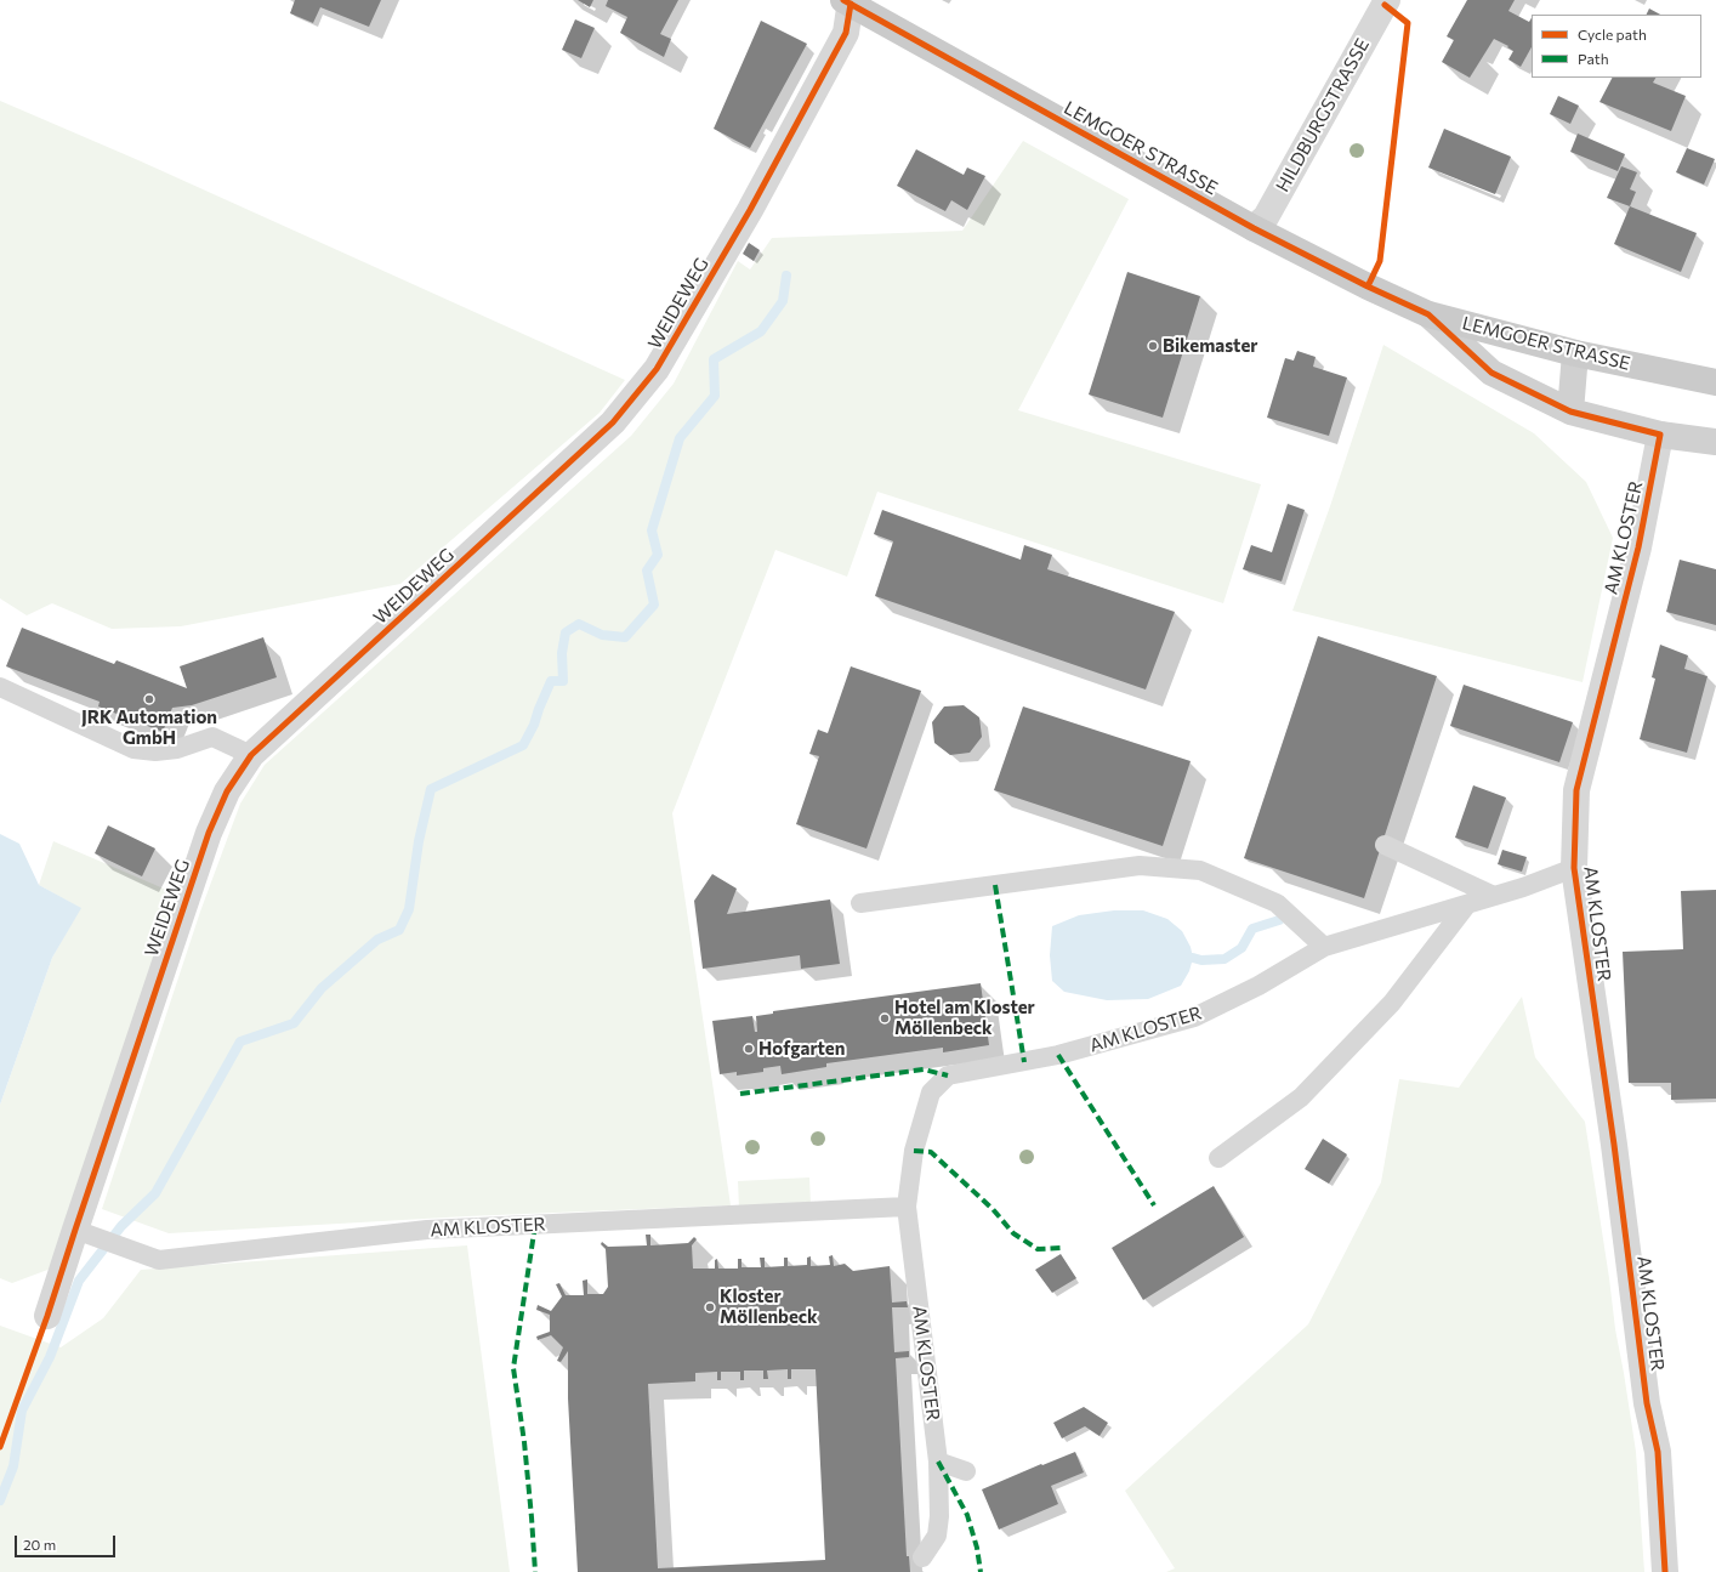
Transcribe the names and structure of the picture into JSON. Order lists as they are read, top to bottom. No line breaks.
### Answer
{"streets":{"main road":["LEMGOER STRASSE"],"street":["HILDBURGSTRASSE","WEIDEWEG","AM KLOSTER"]},"crossings":[["HILDBURGSTRASSE","LEMGOER STRASSE"],["LEMGOER STRASSE","WEIDEWEG"],["WEIDEWEG","AM KLOSTER"]],"places":["Bikemaster","JRK Automation GmbH","Hotel am Kloster Möllenbeck","Hofgarten","Kloster Möllenbeck"],"legend":["Cycle path","Path"],"scale_bar":"20 m"}
